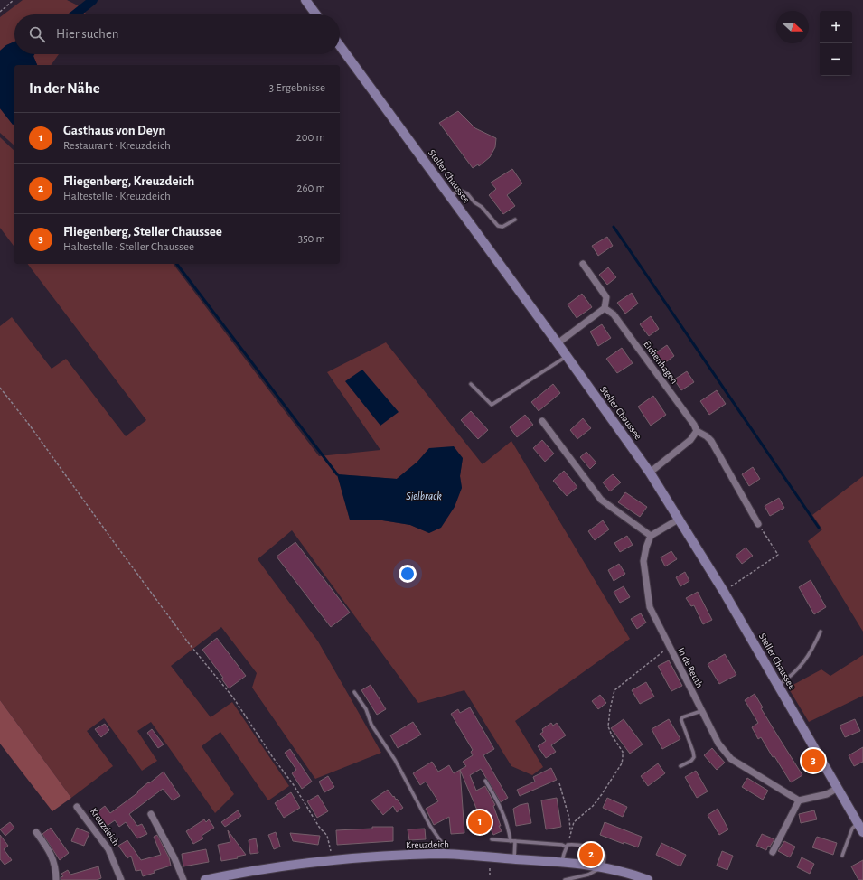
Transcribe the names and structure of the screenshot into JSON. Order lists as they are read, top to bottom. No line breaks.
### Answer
{"streets":{"street":["Steller Chaussee","Eichenhagen","In de Reuth","Kreuzdeich"]},"water":["Sielbrack"],"north":"right","page":{"map_buttons":["+","−"],"search":"Hier suchen","heading":["In der Nähe","3 Ergebnisse"],"list":[{"mark":"1","name":"Gasthaus von Deyn","note":"Restaurant · Kreuzdeich","value":"200 m"},{"mark":"2","name":"Fliegenberg, Kreuzdeich","note":"Haltestelle · Kreuzdeich","value":"260 m"},{"mark":"3","name":"Fliegenberg, Steller Chaussee","note":"Haltestelle · Steller Chaussee","value":"350 m"}],"pins":["3","1","2"]}}
